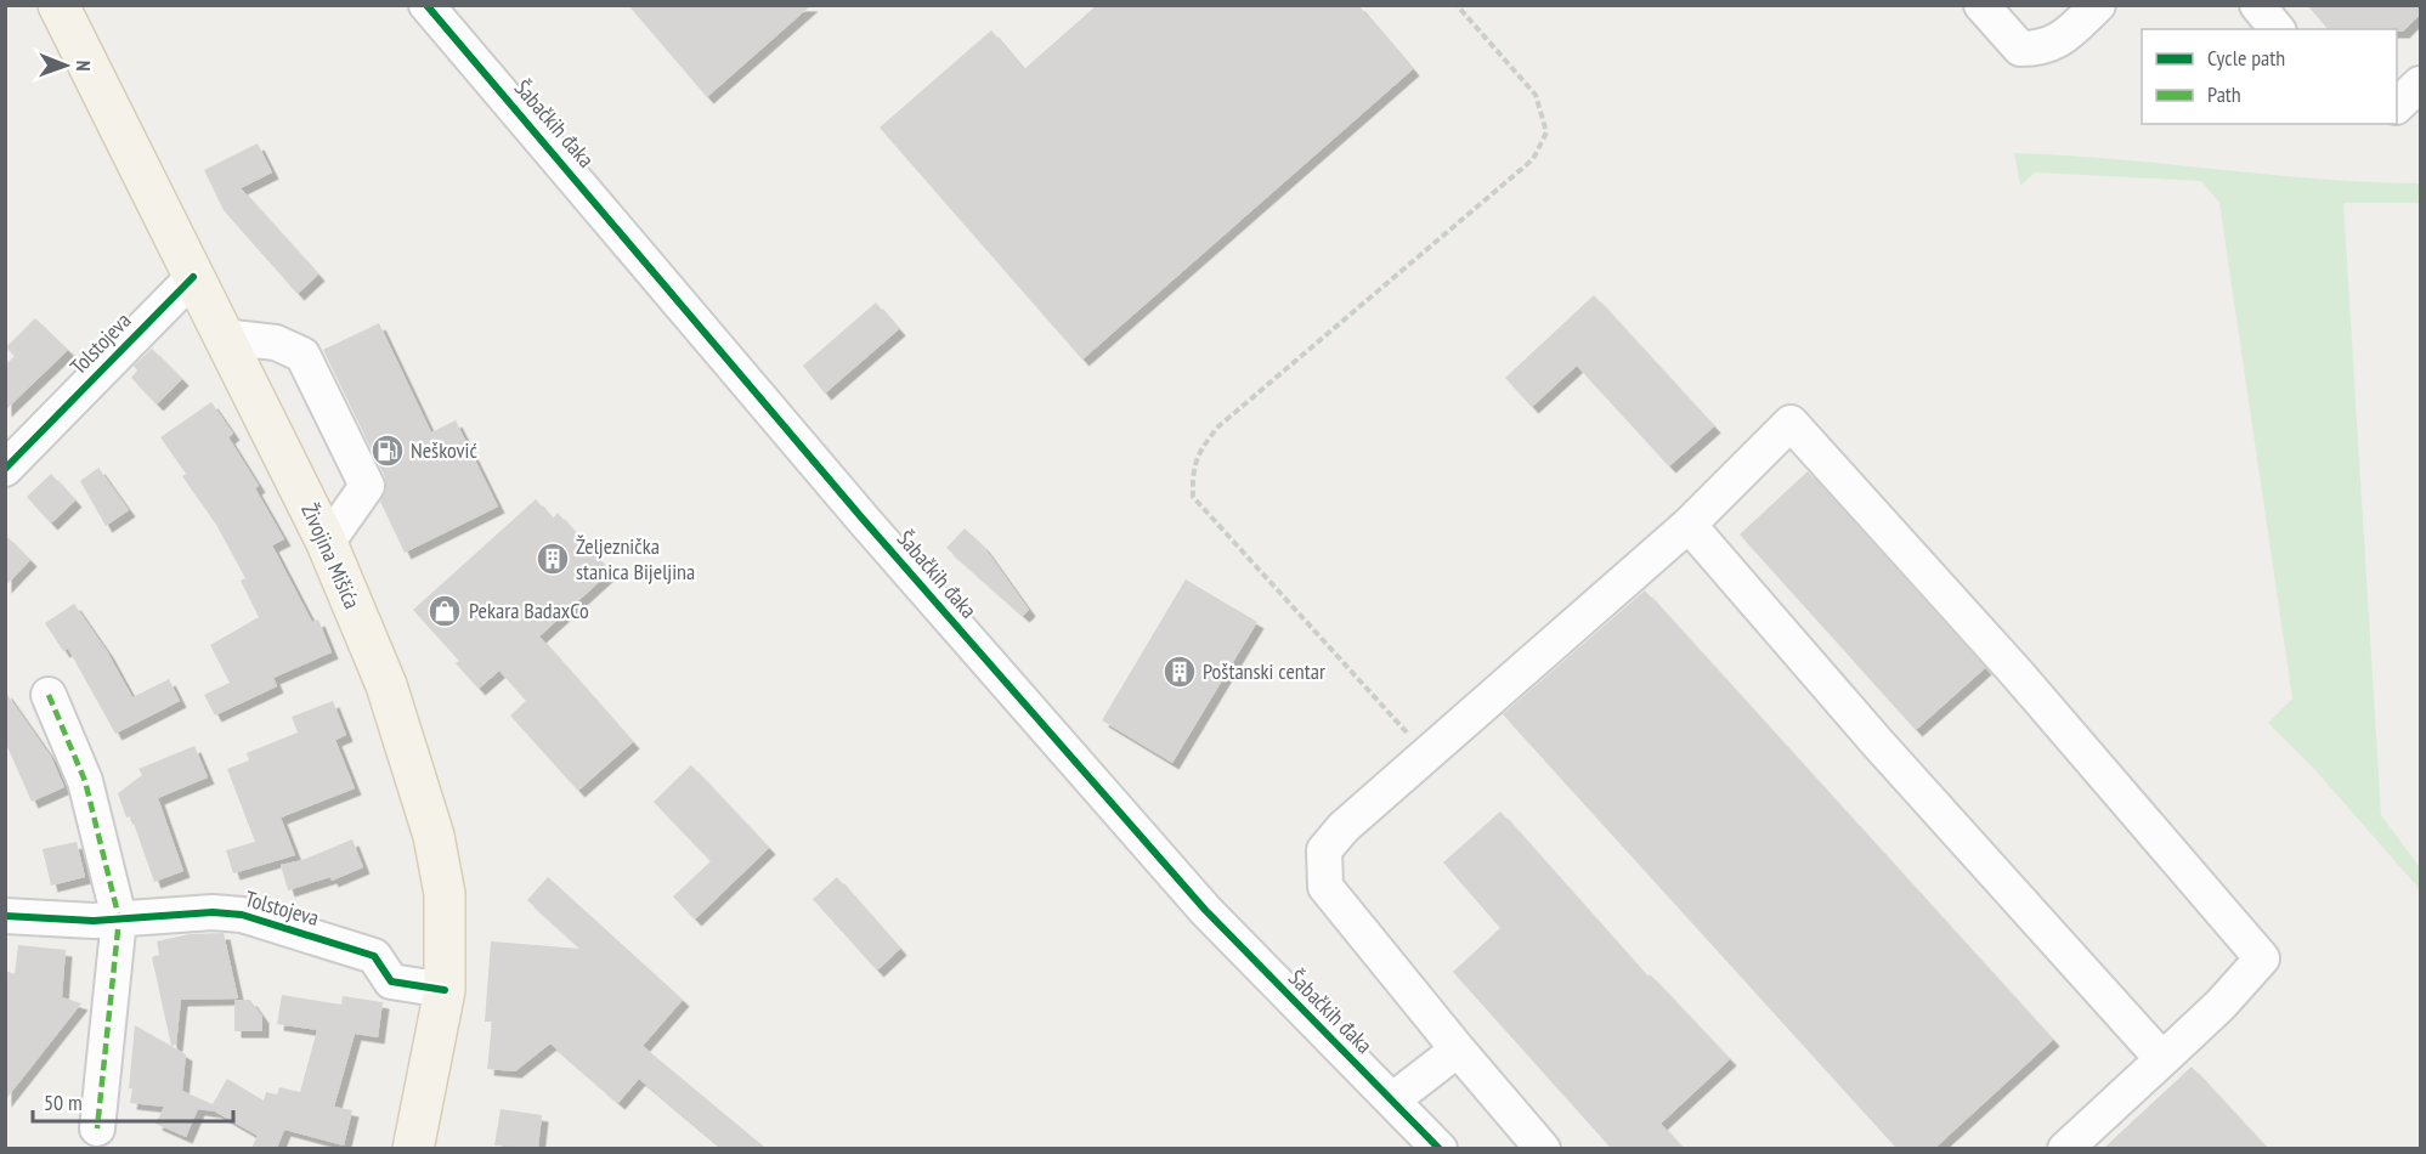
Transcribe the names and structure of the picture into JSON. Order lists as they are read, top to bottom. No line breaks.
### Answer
{"streets":{"main road":["Živojina Mišića"],"street":["Šabačkih đaka","Tolstojeva"]},"crossings":[["Tolstojeva","Živojina Mišića"]],"places":{"fuel station":["Nešković"],"building":["Željeznička stanica Bijeljina","Poštanski centar"],"shop":["Pekara BadaxCo"]},"legend":["Cycle path","Path"],"scale_bar":"50 m","north":"right"}
